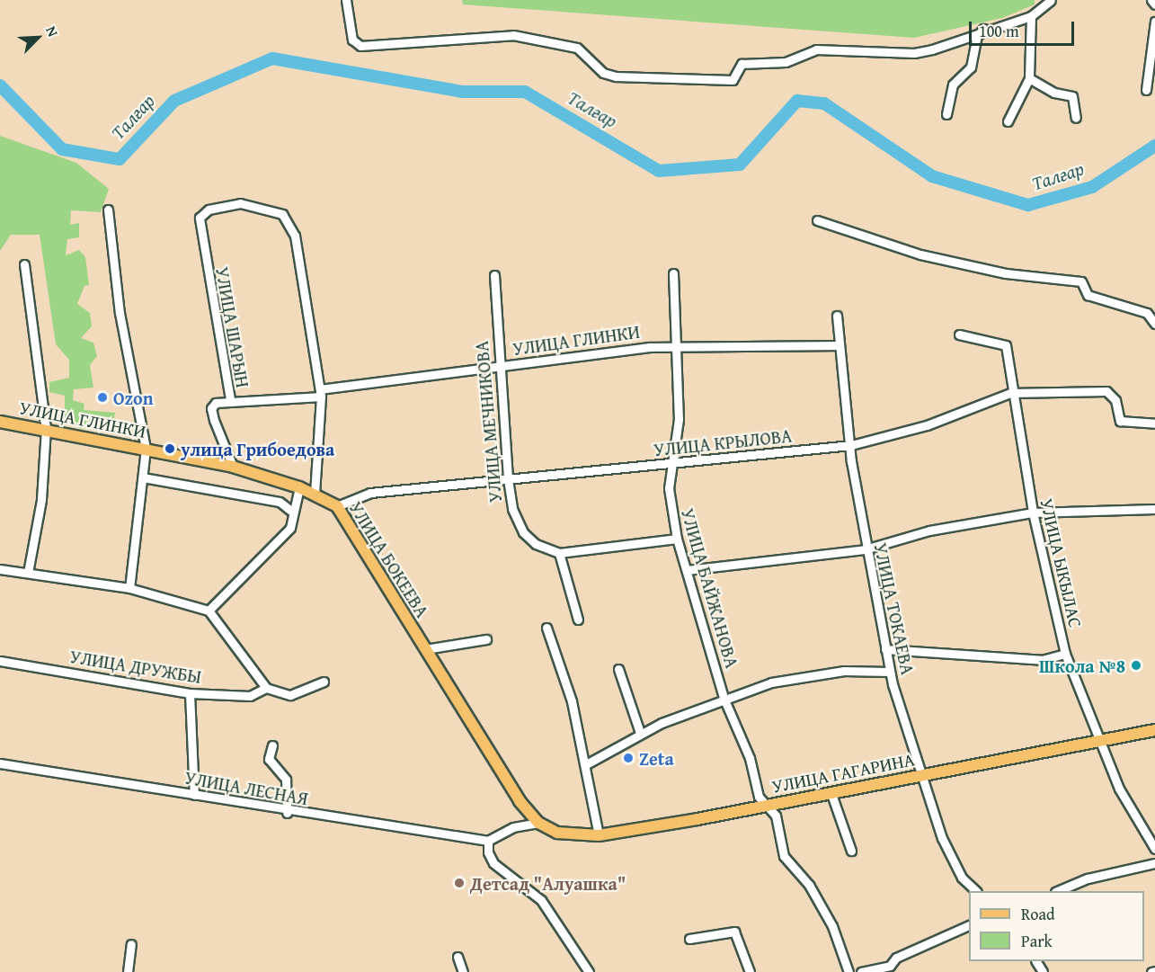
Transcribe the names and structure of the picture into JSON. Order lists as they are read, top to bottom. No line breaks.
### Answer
{"streets":{"main road":["УЛИЦА ГЛИНКИ","УЛИЦА БОКЕЕВА","УЛИЦА ГАГАРИНА"],"street":["УЛИЦА ШАРЫН","УЛИЦА МЕЧНИКОВА","УЛИЦА КРЫЛОВА","УЛИЦА ЫКЫЛАС","УЛИЦА БАЙЖАНОВА","УЛИЦА ТОКАЕВА","УЛИЦА ДРУЖБЫ","УЛИЦА ЛЕСНАЯ"]},"crossings":[["УЛИЦА ШАРЫН","УЛИЦА ГЛИНКИ"],["УЛИЦА ГЛИНКИ","УЛИЦА МЕЧНИКОВА"],["УЛИЦА ГЛИНКИ","УЛИЦА БОКЕЕВА"],["УЛИЦА ГЛИНКИ","УЛИЦА БАЙЖАНОВА"],["УЛИЦА ГЛИНКИ","УЛИЦА ТОКАЕВА"],["УЛИЦА МЕЧНИКОВА","УЛИЦА КРЫЛОВА"],["УЛИЦА МЕЧНИКОВА","УЛИЦА БАЙЖАНОВА"],["УЛИЦА КРЫЛОВА","УЛИЦА БОКЕЕВА"],["УЛИЦА КРЫЛОВА","УЛИЦА ЫКЫЛАС"],["УЛИЦА КРЫЛОВА","УЛИЦА БАЙЖАНОВА"],["УЛИЦА КРЫЛОВА","УЛИЦА ТОКАЕВА"],["УЛИЦА БОКЕЕВА","УЛИЦА ГАГАРИНА"],["УЛИЦА ЫКЫЛАС","УЛИЦА ГАГАРИНА"],["УЛИЦА БАЙЖАНОВА","УЛИЦА ГАГАРИНА"],["УЛИЦА ТОКАЕВА","УЛИЦА ГАГАРИНА"]],"water":["Талғар"],"places":["Ozon","улица Грибоедова","Школа №8","Zeta","Детсад \"Алуашка\""],"legend":["Road","Park"],"scale_bar":"100 m","north":"top right"}
